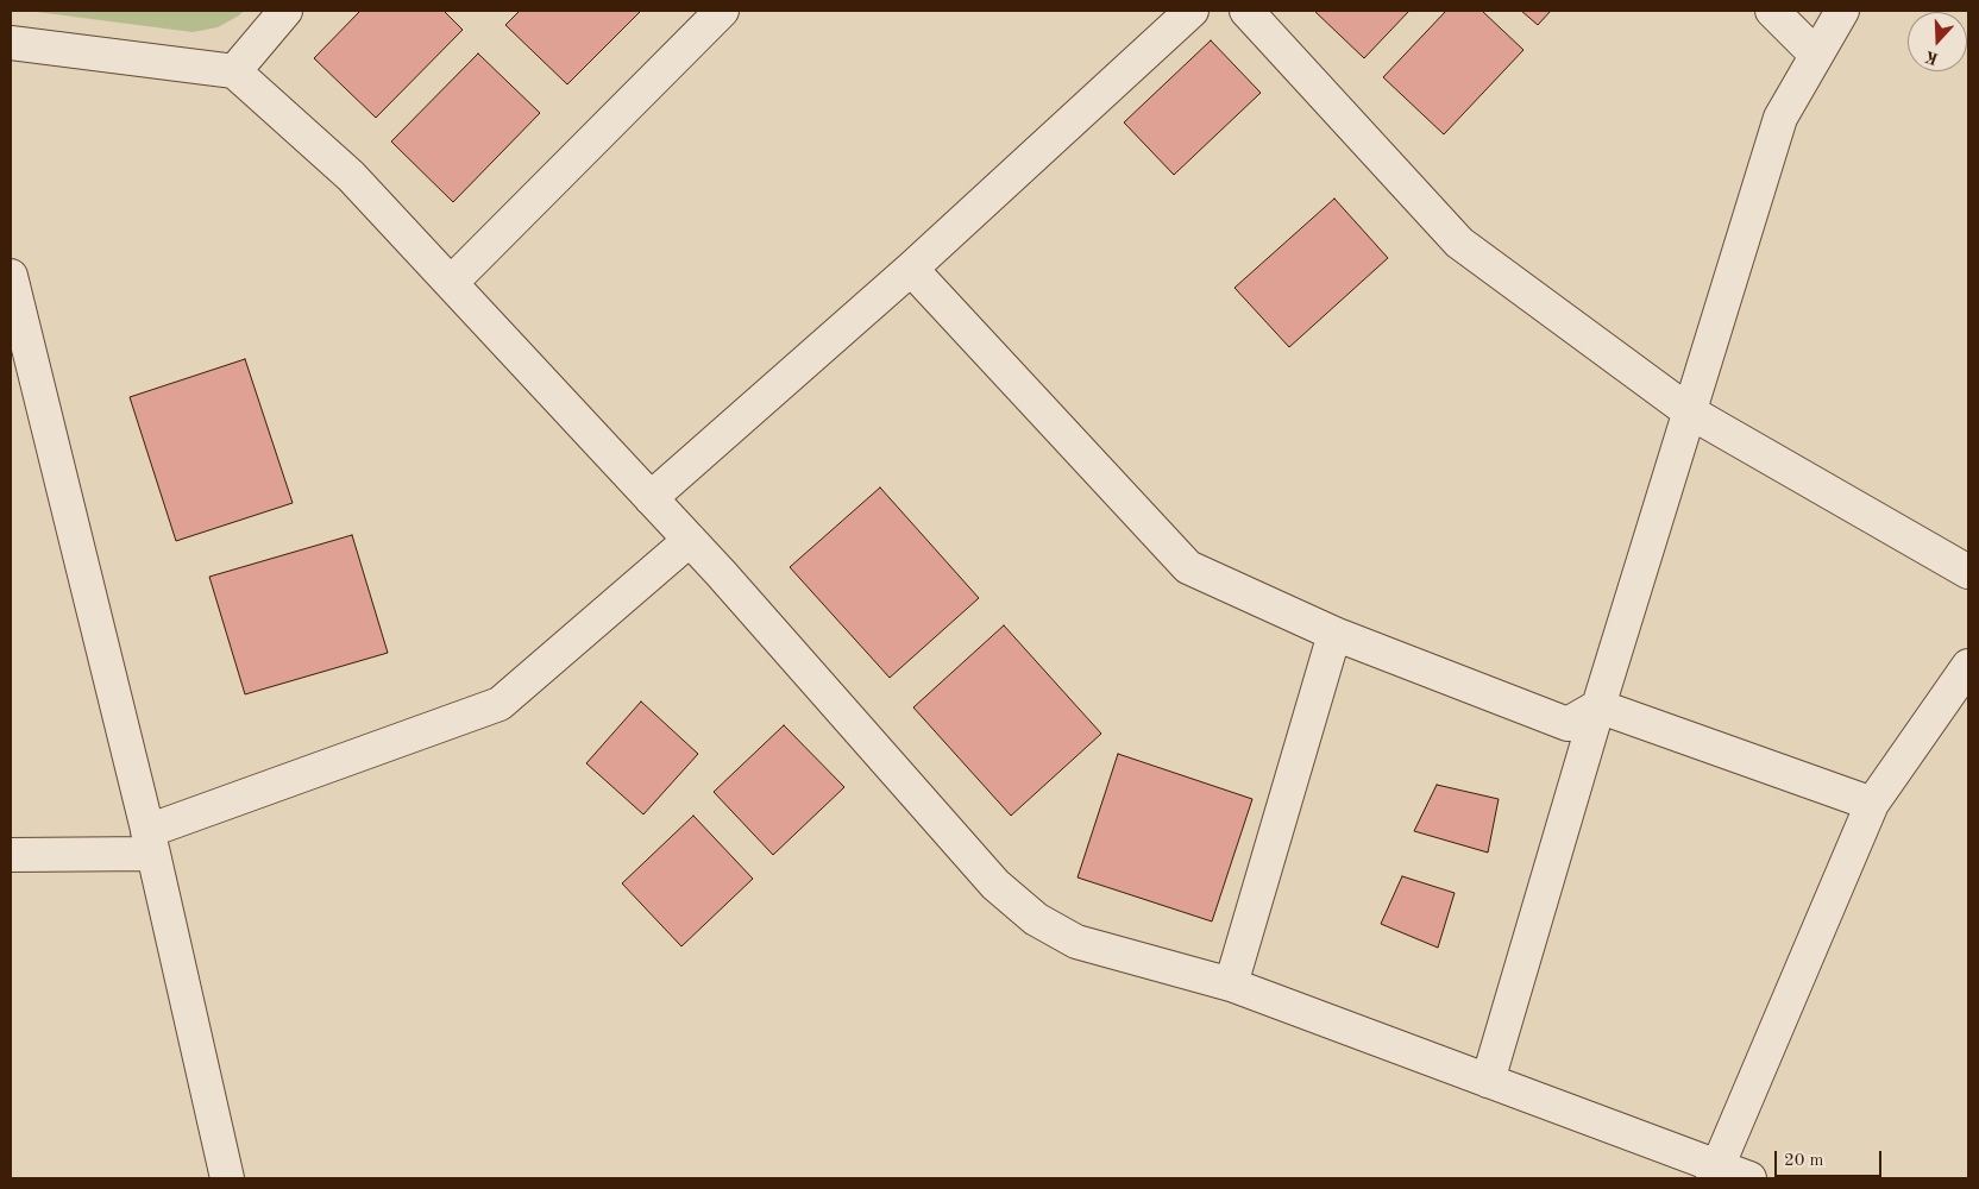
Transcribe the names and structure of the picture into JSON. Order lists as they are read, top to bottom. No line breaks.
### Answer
{"scale_bar":"20 m","north":"bottom"}
